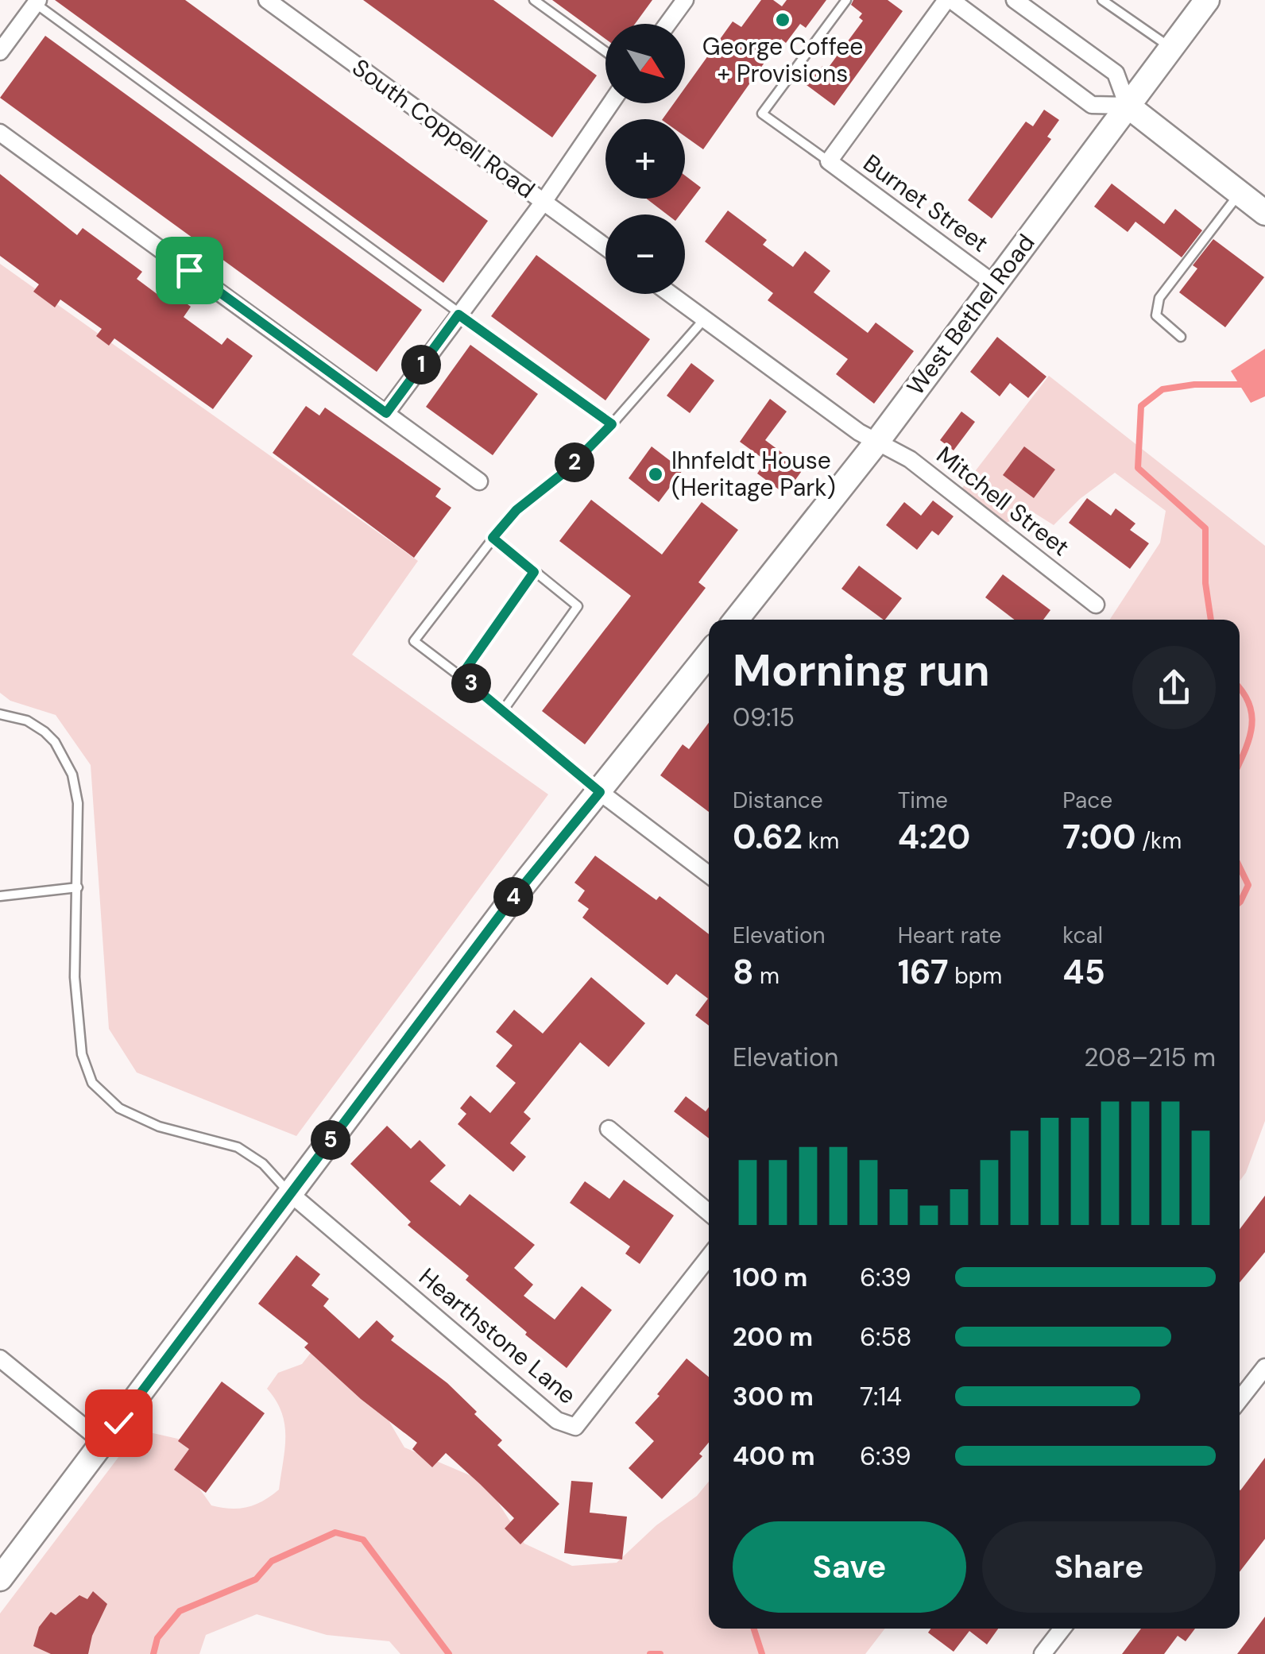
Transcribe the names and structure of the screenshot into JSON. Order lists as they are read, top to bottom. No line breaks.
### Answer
{"streets":{"main road":["West Bethel Road"],"street":["South Coppell Road","Burnet Street","Mitchell Street","Hearthstone Lane"]},"crossings":[["Burnet Street","West Bethel Road"],["West Bethel Road","Mitchell Street"]],"places":["George Coffee + Provisions","Ihnfeldt House (Heritage Park)"],"north":"bottom right","page":{"map_buttons":["+","−"],"pins":["1","2","3","4","5"],"heading":["Morning run","09:15"],"stats":[["Distance","0.62 km"],["Time","4:20"],["Pace","7:00 /km"],["Elevation","8 m"],["Heart rate","167 bpm"],["kcal","45"]],"chart":["Elevation","208–215 m"],"list":[{"name":"100 m","note":"6:39"},{"name":"200 m","note":"6:58"},{"name":"300 m","note":"7:14"},{"name":"400 m","note":"6:39"}],"buttons":["Save","Share"]}}
